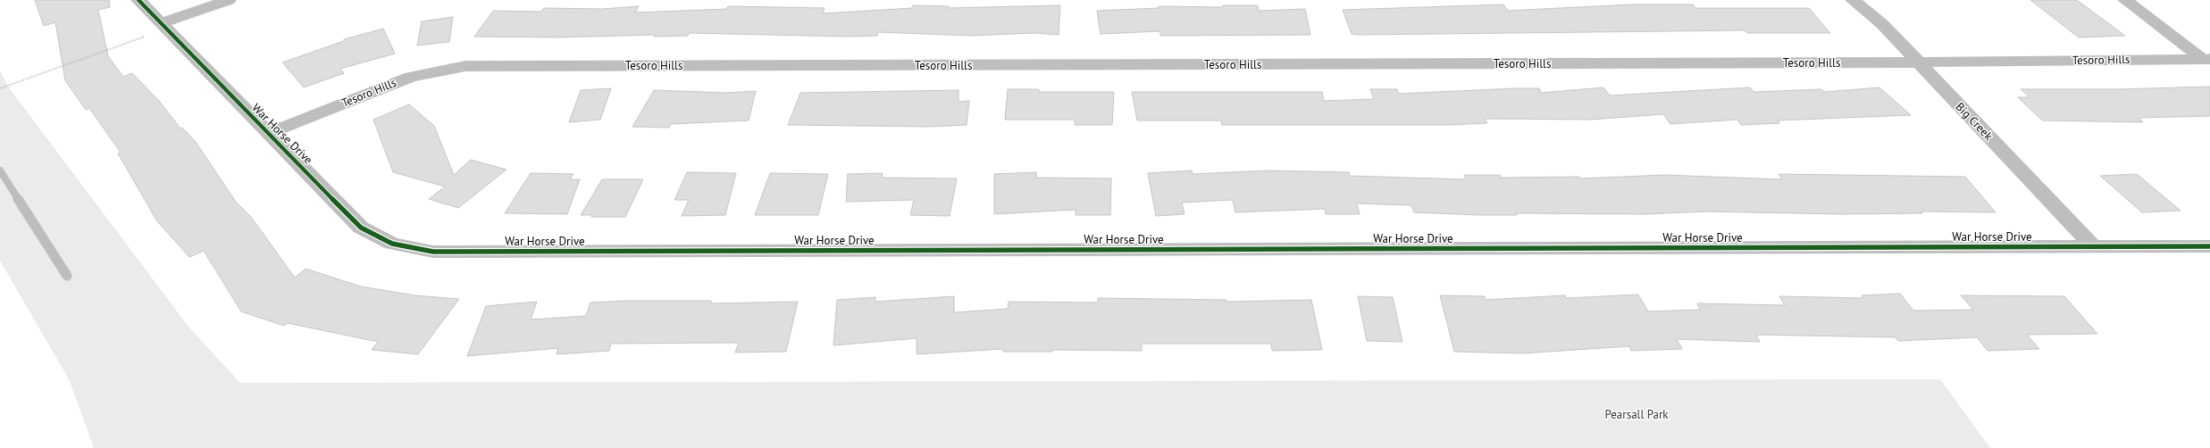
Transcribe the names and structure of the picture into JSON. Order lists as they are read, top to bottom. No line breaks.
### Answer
{"streets":{"street":["Tesoro Hills","Big Creek","War Horse Drive"]},"crossings":[["Tesoro Hills","Big Creek"],["Tesoro Hills","War Horse Drive"],["Big Creek","War Horse Drive"]],"parks":["Pearsall Park"]}
